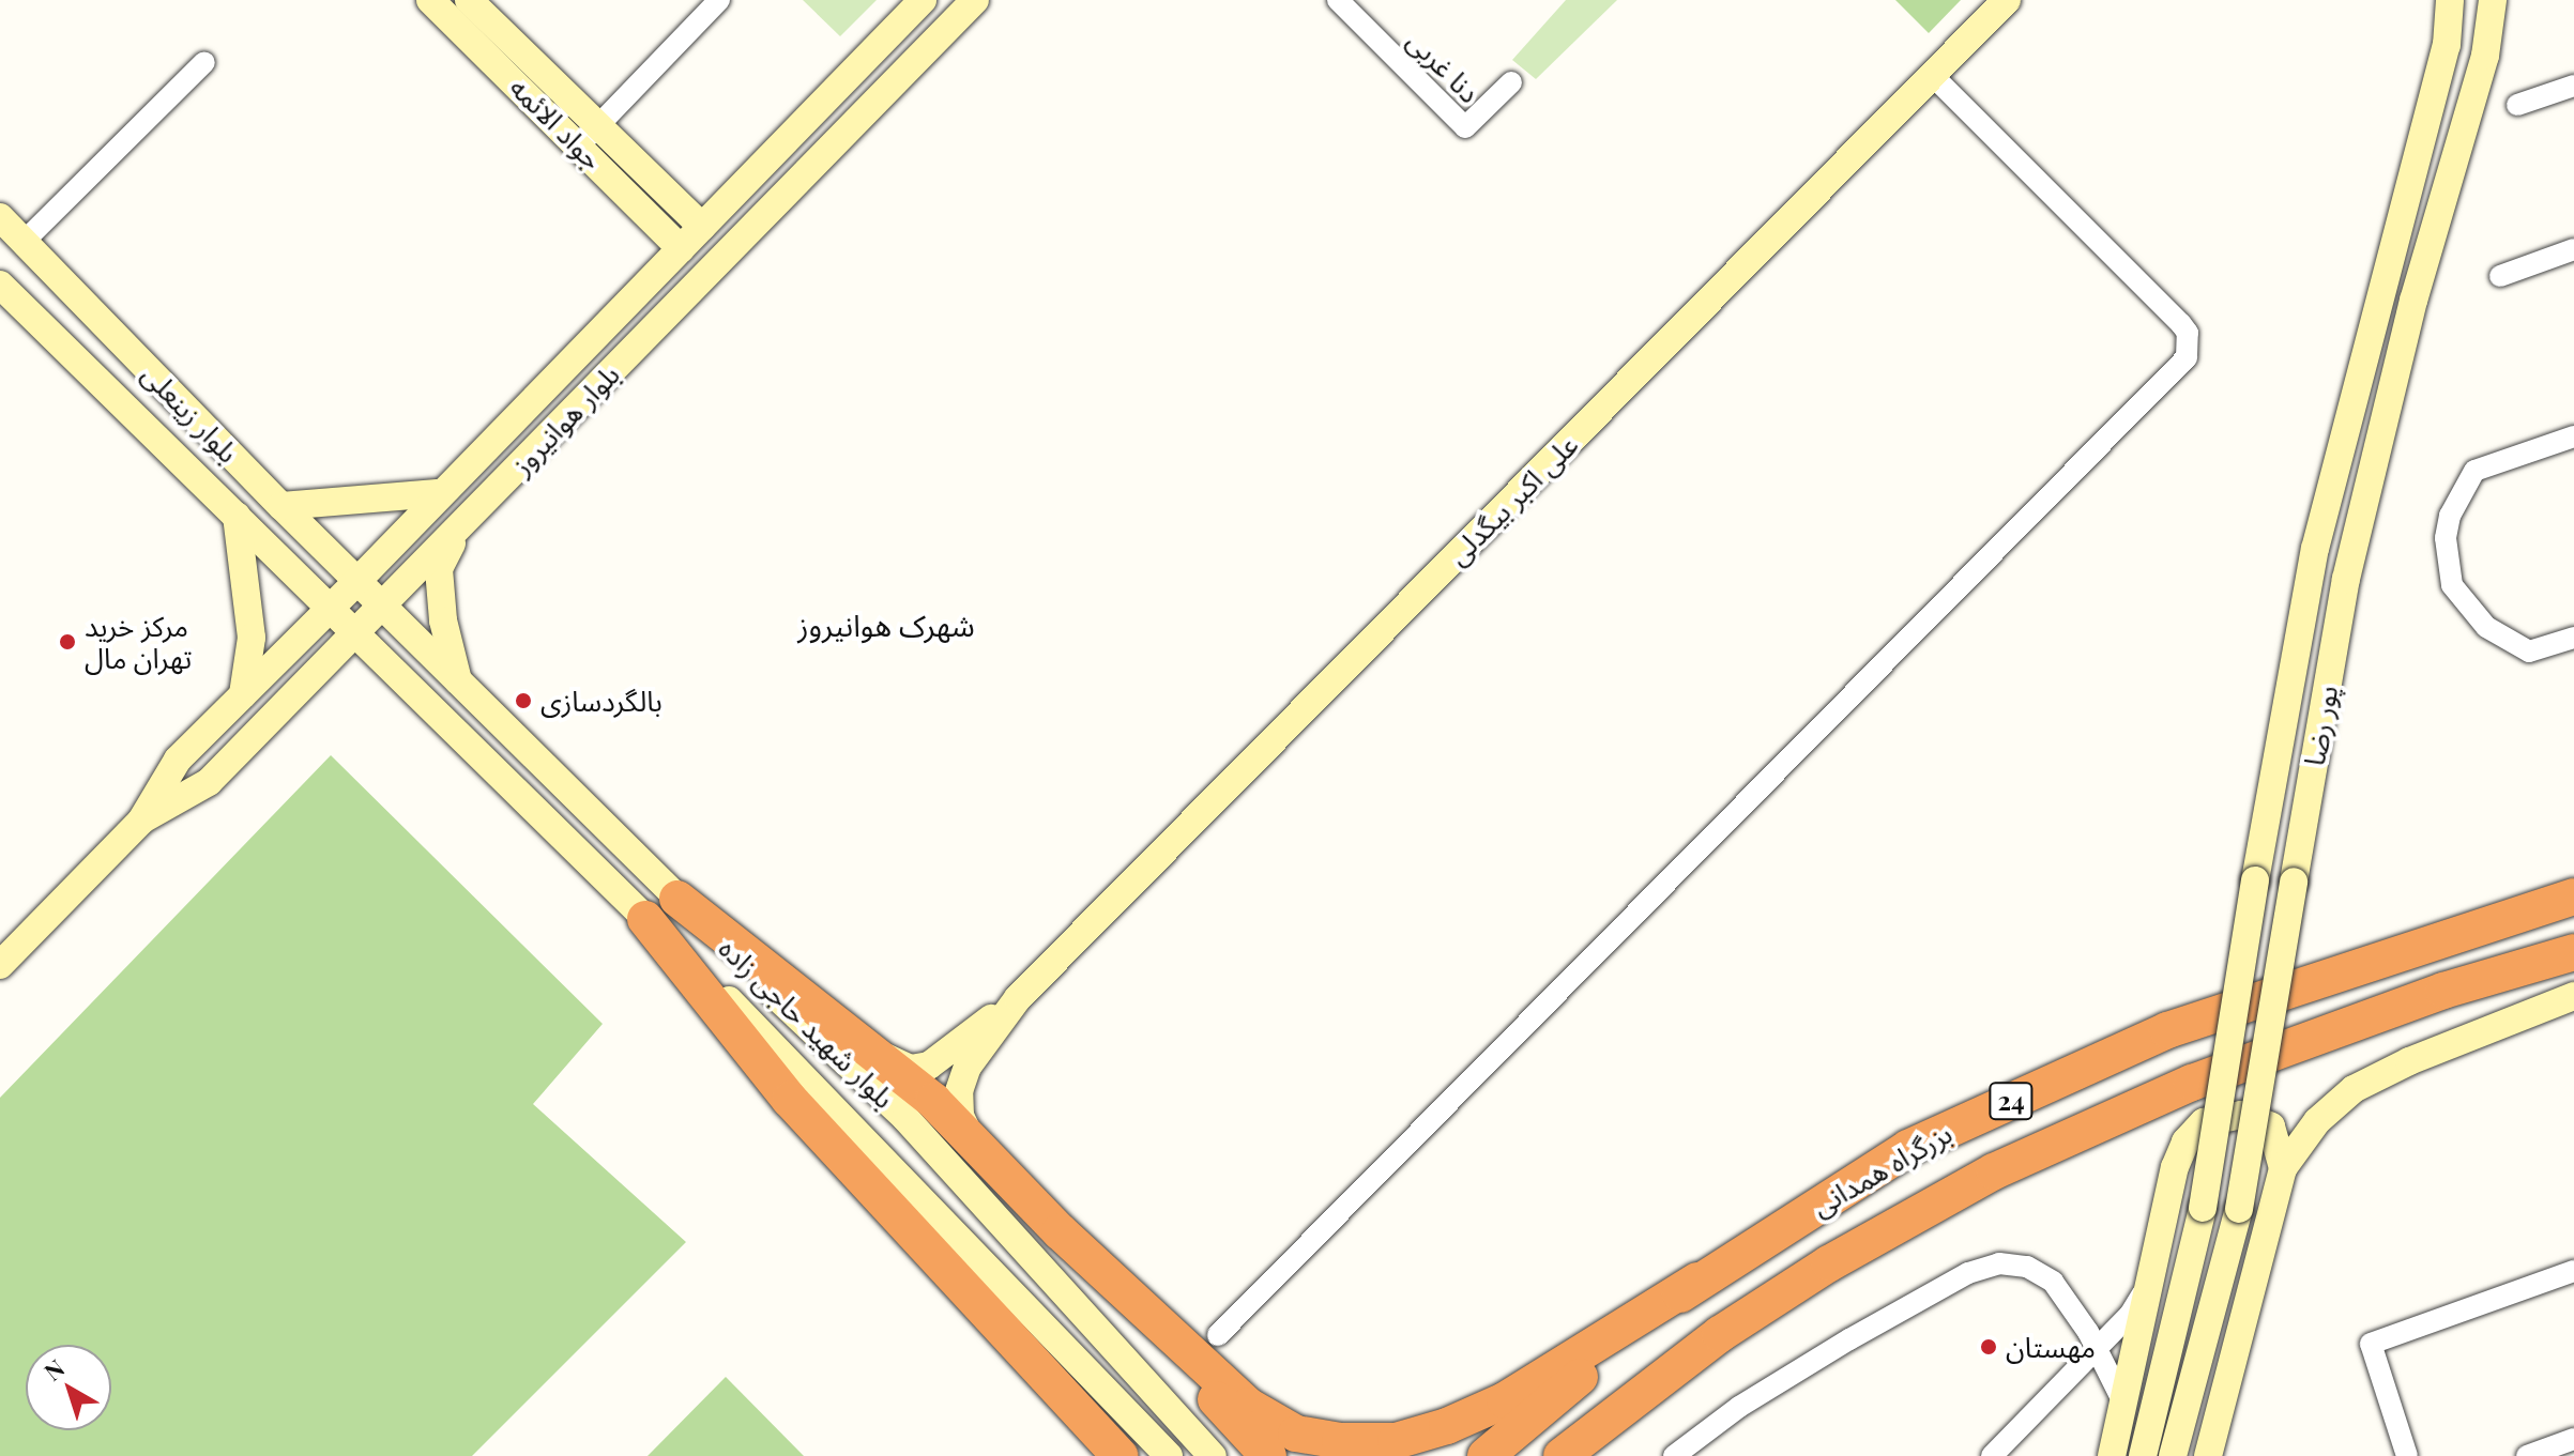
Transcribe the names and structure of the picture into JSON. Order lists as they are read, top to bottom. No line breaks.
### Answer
{"streets":{"highway":["24","بزرگراه همدانی"],"street":["دنا غربی","جواد الائمه","بلوار زینعلی","بلوار هوانیروز","علی اکبر بیگدلی","پور رضا","بلوار شهید حاجی زاده"]},"crossings":[["جواد الائمه","بلوار هوانیروز"],["بلوار زینعلی","بلوار هوانیروز"],["بلوار زینعلی","بلوار شهید حاجی زاده"],["بلوار هوانیروز","بلوار شهید حاجی زاده"]],"districts":["شهرک هوانیروز"],"places":["مرکز خرید تهران مال","بالگردسازی","مهستان"],"north":"top left"}
